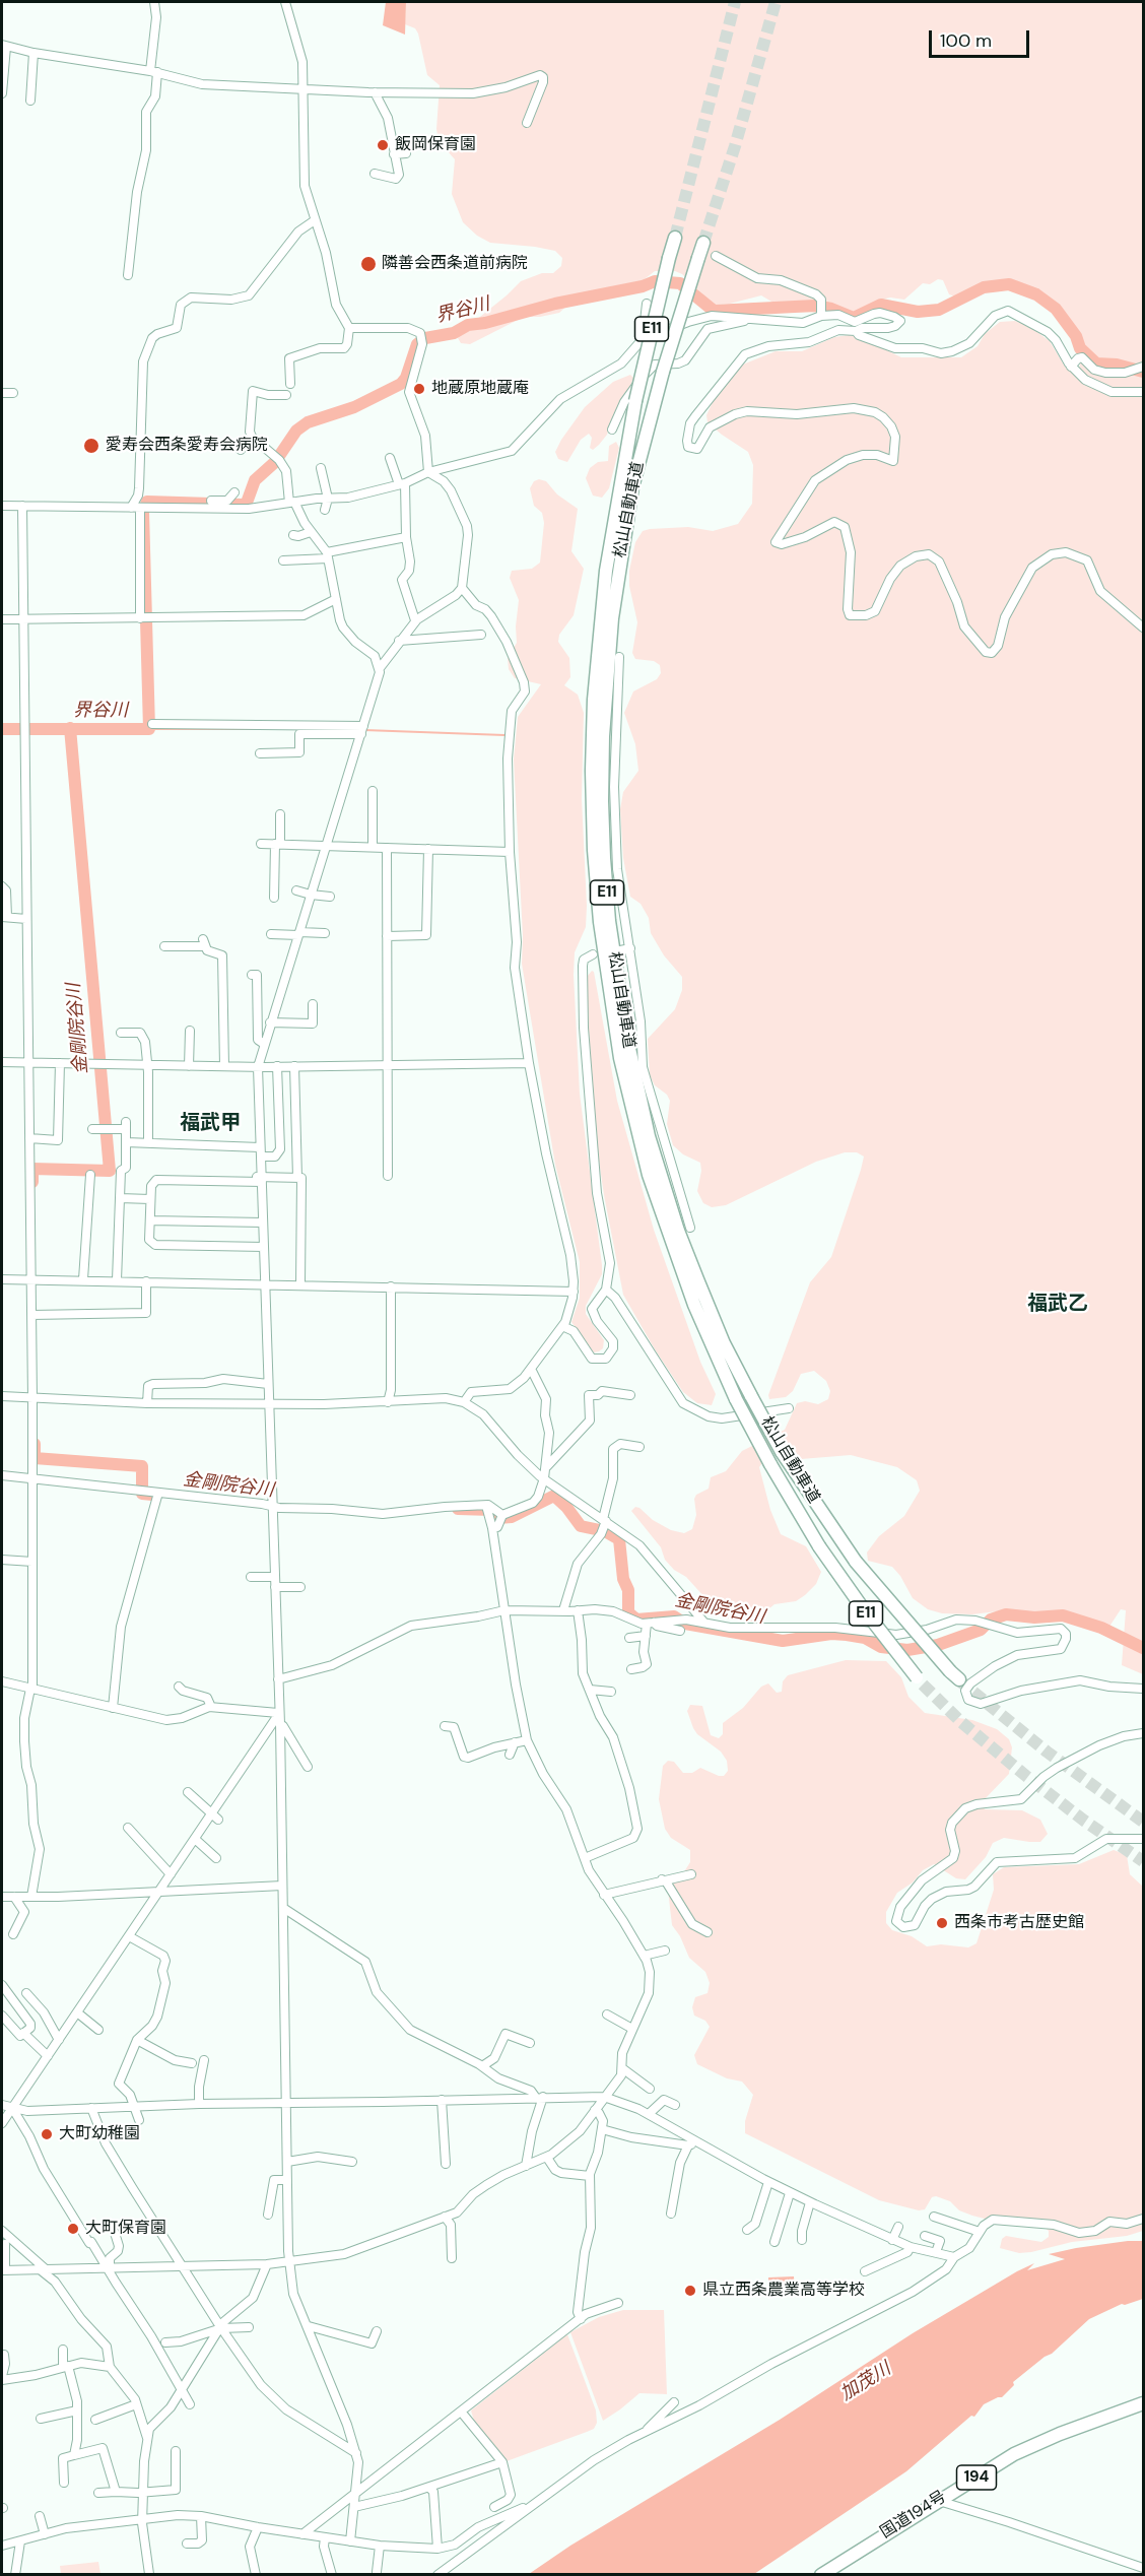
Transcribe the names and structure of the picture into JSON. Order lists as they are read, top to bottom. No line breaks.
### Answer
{"streets":{"highway":["E11","松山自動車道","194","国道194号"]},"districts":["福武甲","福武乙"],"water":["界谷川","金剛院谷川","加茂川"],"places":["飯岡保育園","隣善会西条道前病院","地蔵原地蔵庵","愛寿会西条愛寿会病院","西条市考古歴史館","大町幼稚園","大町保育園","県立西条農業高等学校"],"scale_bar":"100 m"}
